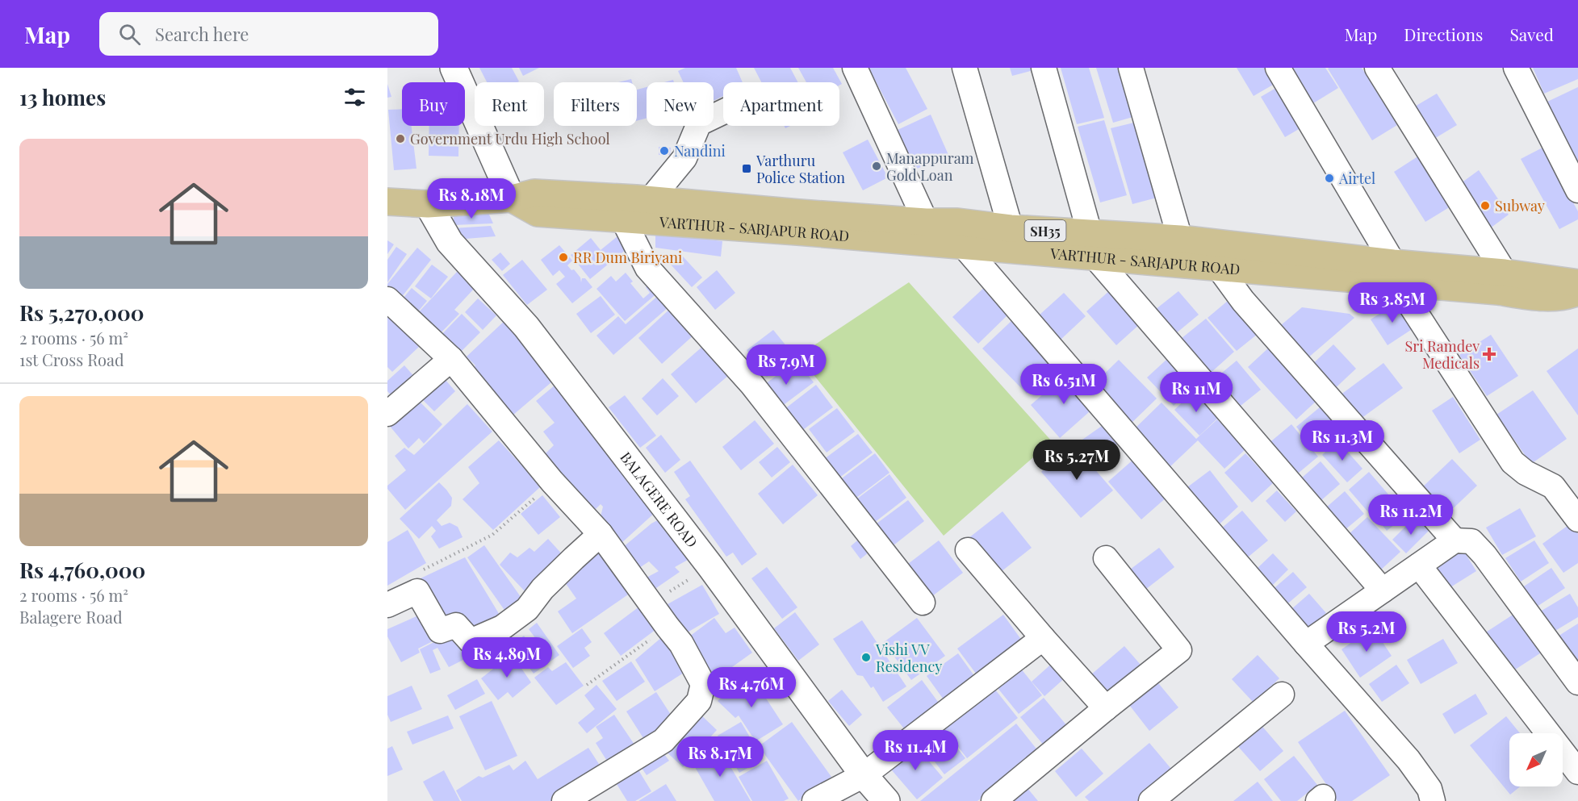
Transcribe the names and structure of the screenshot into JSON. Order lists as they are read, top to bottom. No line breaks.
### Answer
{"streets":{"main road":["VARTHUR - SARJAPUR ROAD","SH35"],"street":["BALAGERE ROAD"]},"crossings":[["VARTHUR - SARJAPUR ROAD","SH35"],["VARTHUR - SARJAPUR ROAD","BALAGERE ROAD"],["SH35","BALAGERE ROAD"]],"places":{"other":["Government Urdu High School","Nandini","Manappuram Gold Loan","Airtel","Subway","RR Dum Biriyani","Vishi VV Residency"],"transit":["Varthuru Police Station"],"health":["Sri Ramdev Medicals"]},"north":"bottom left","page":{"header":"Map","search":"Search here","nav":["Map","Directions","Saved"],"heading":"13 homes","chip":["Buy","Rent","Filters","New","Apartment"],"list":[{"name":"Rs 5,270,000","note":"2 rooms · 56 m² · 1st Cross Road"},{"name":"Rs 4,760,000","note":"2 rooms · 56 m² · Balagere Road"}],"price":["Rs 8.18M","Rs 3.85M","Rs 7.9M","Rs 6.51M","Rs 11M","Rs 11.3M","Rs 5.27M","Rs 11.2M","Rs 5.2M","Rs 4.89M","Rs 4.76M","Rs 11.4M","Rs 8.17M"]}}
